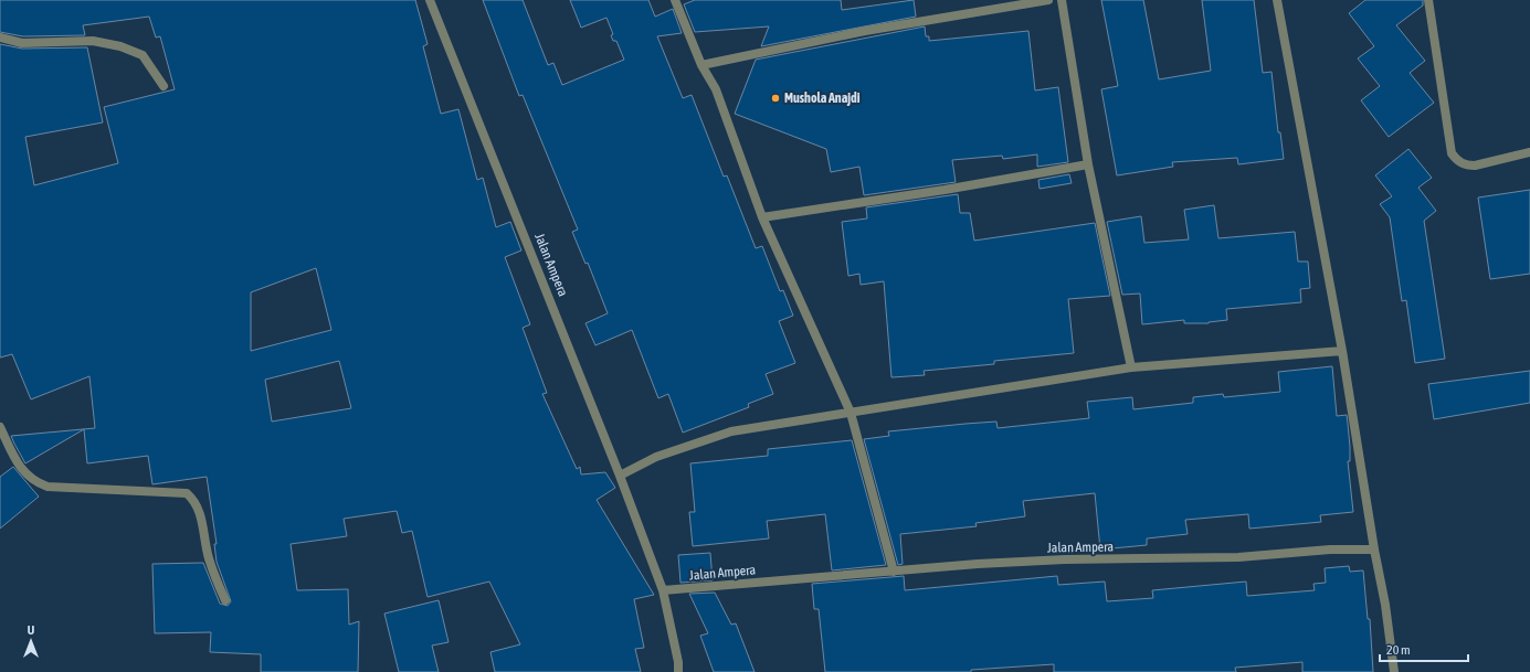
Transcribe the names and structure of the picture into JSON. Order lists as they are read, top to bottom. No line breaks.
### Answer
{"streets":{"street":["Jalan Ampera"]},"places":["Mushola Anajdi"],"scale_bar":"20 m","north":"top"}
